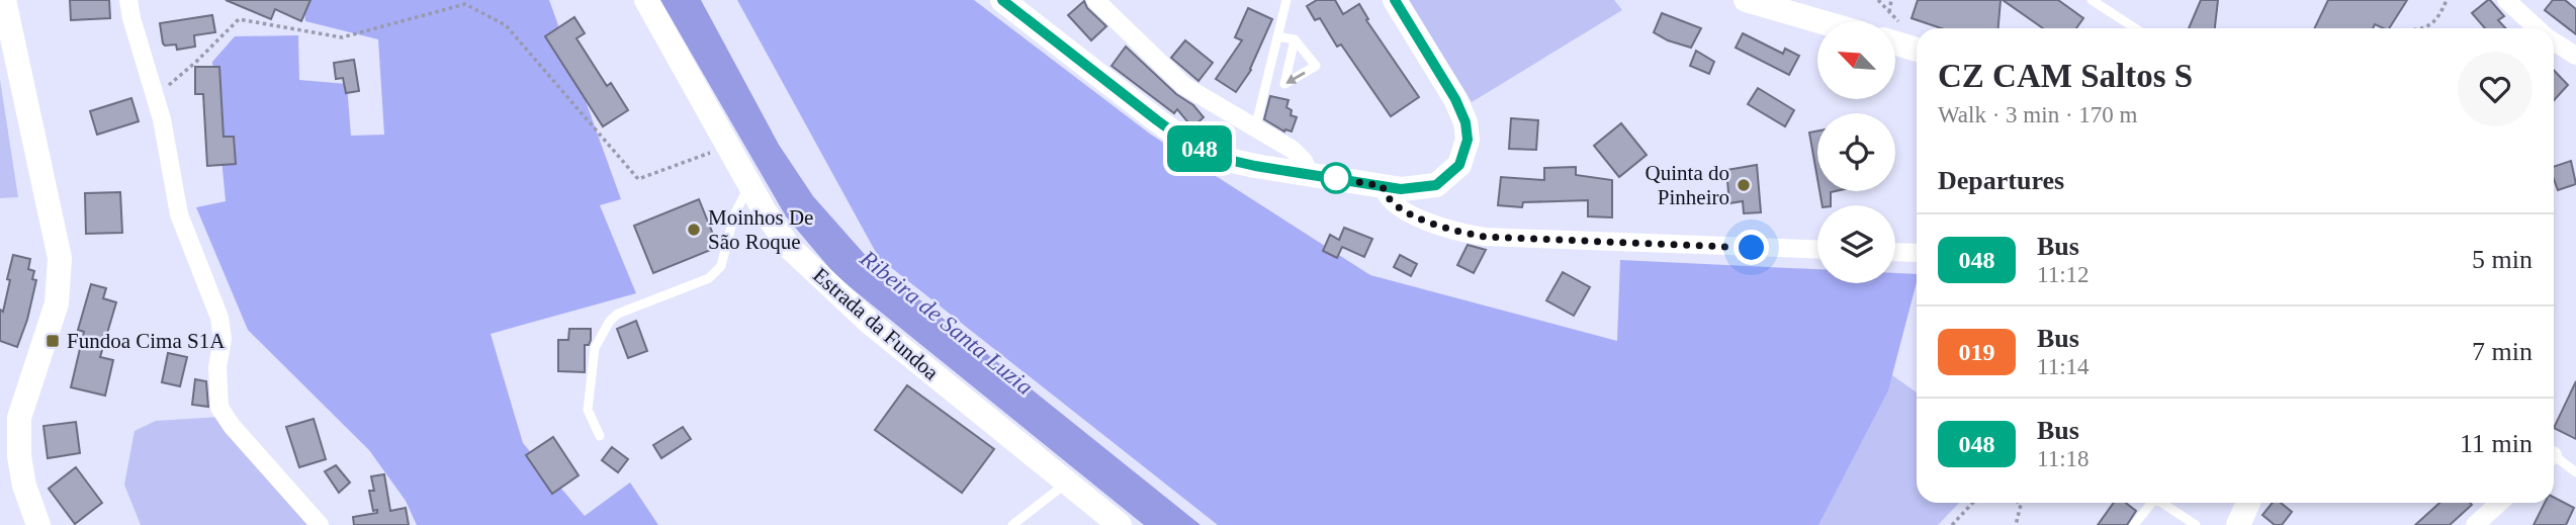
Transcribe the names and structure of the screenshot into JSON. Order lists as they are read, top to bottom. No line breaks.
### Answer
{"streets":{"main road":["Estrada da Fundoa"]},"water":["Ribeira de Santa Luzia"],"places":{"other":["Quinta do Pinheiro","Moinhos De São Roque"],"transit":["Fundoa Cima S1A"]},"lines":["bus line 048"],"north":"top left","page":{"on_map":"048","heading":[["CZ CAM Saltos S","Walk · 3 min · 170 m"],"Departures"],"list":[{"mark":"048","name":"Bus","note":"11:12","value":"5 min"},{"mark":"019","name":"Bus","note":"11:14","value":"7 min"},{"mark":"048","name":"Bus","note":"11:18","value":"11 min"}]}}
